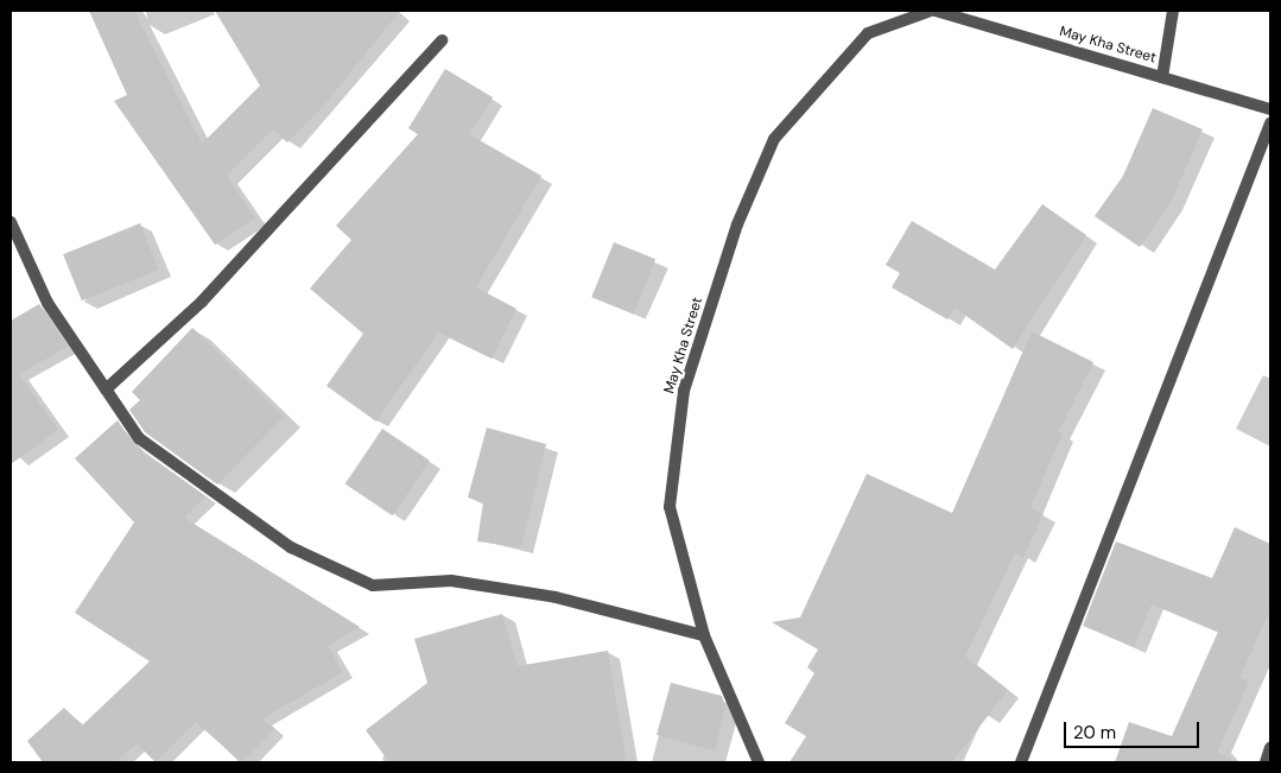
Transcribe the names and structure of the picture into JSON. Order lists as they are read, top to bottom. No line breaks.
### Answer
{"streets":{"street":["May Kha Street"]},"scale_bar":"20 m"}
